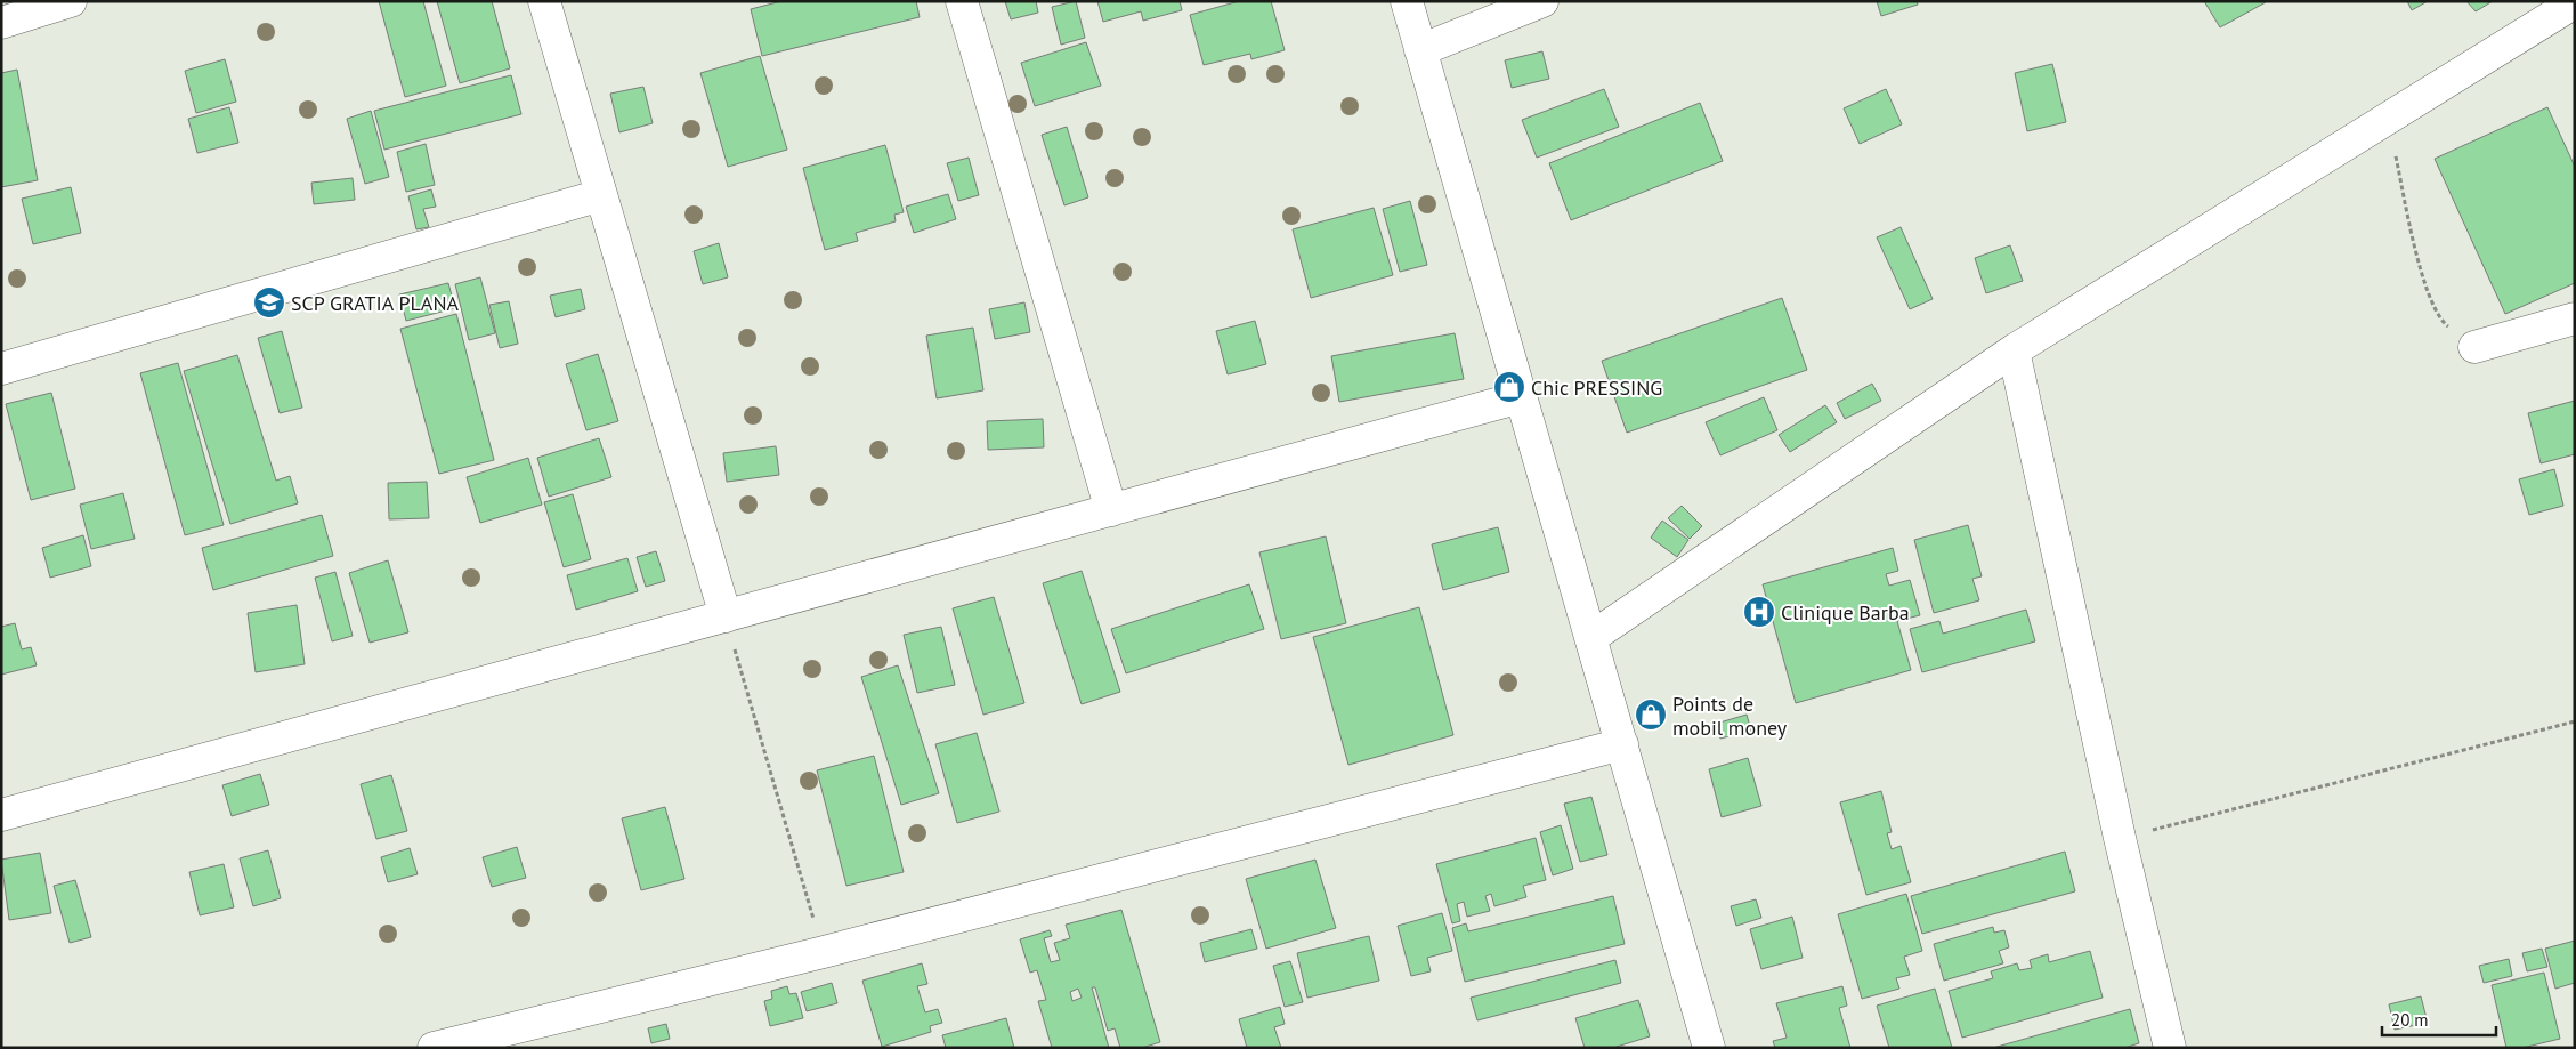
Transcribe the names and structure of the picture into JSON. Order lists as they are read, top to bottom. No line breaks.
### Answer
{"places":{"school or university":["SCP GRATIA PLANA"],"shop":["Chic PRESSING","Points de mobil money"],"hospital":["Clinique Barba"]},"scale_bar":"20 m"}
